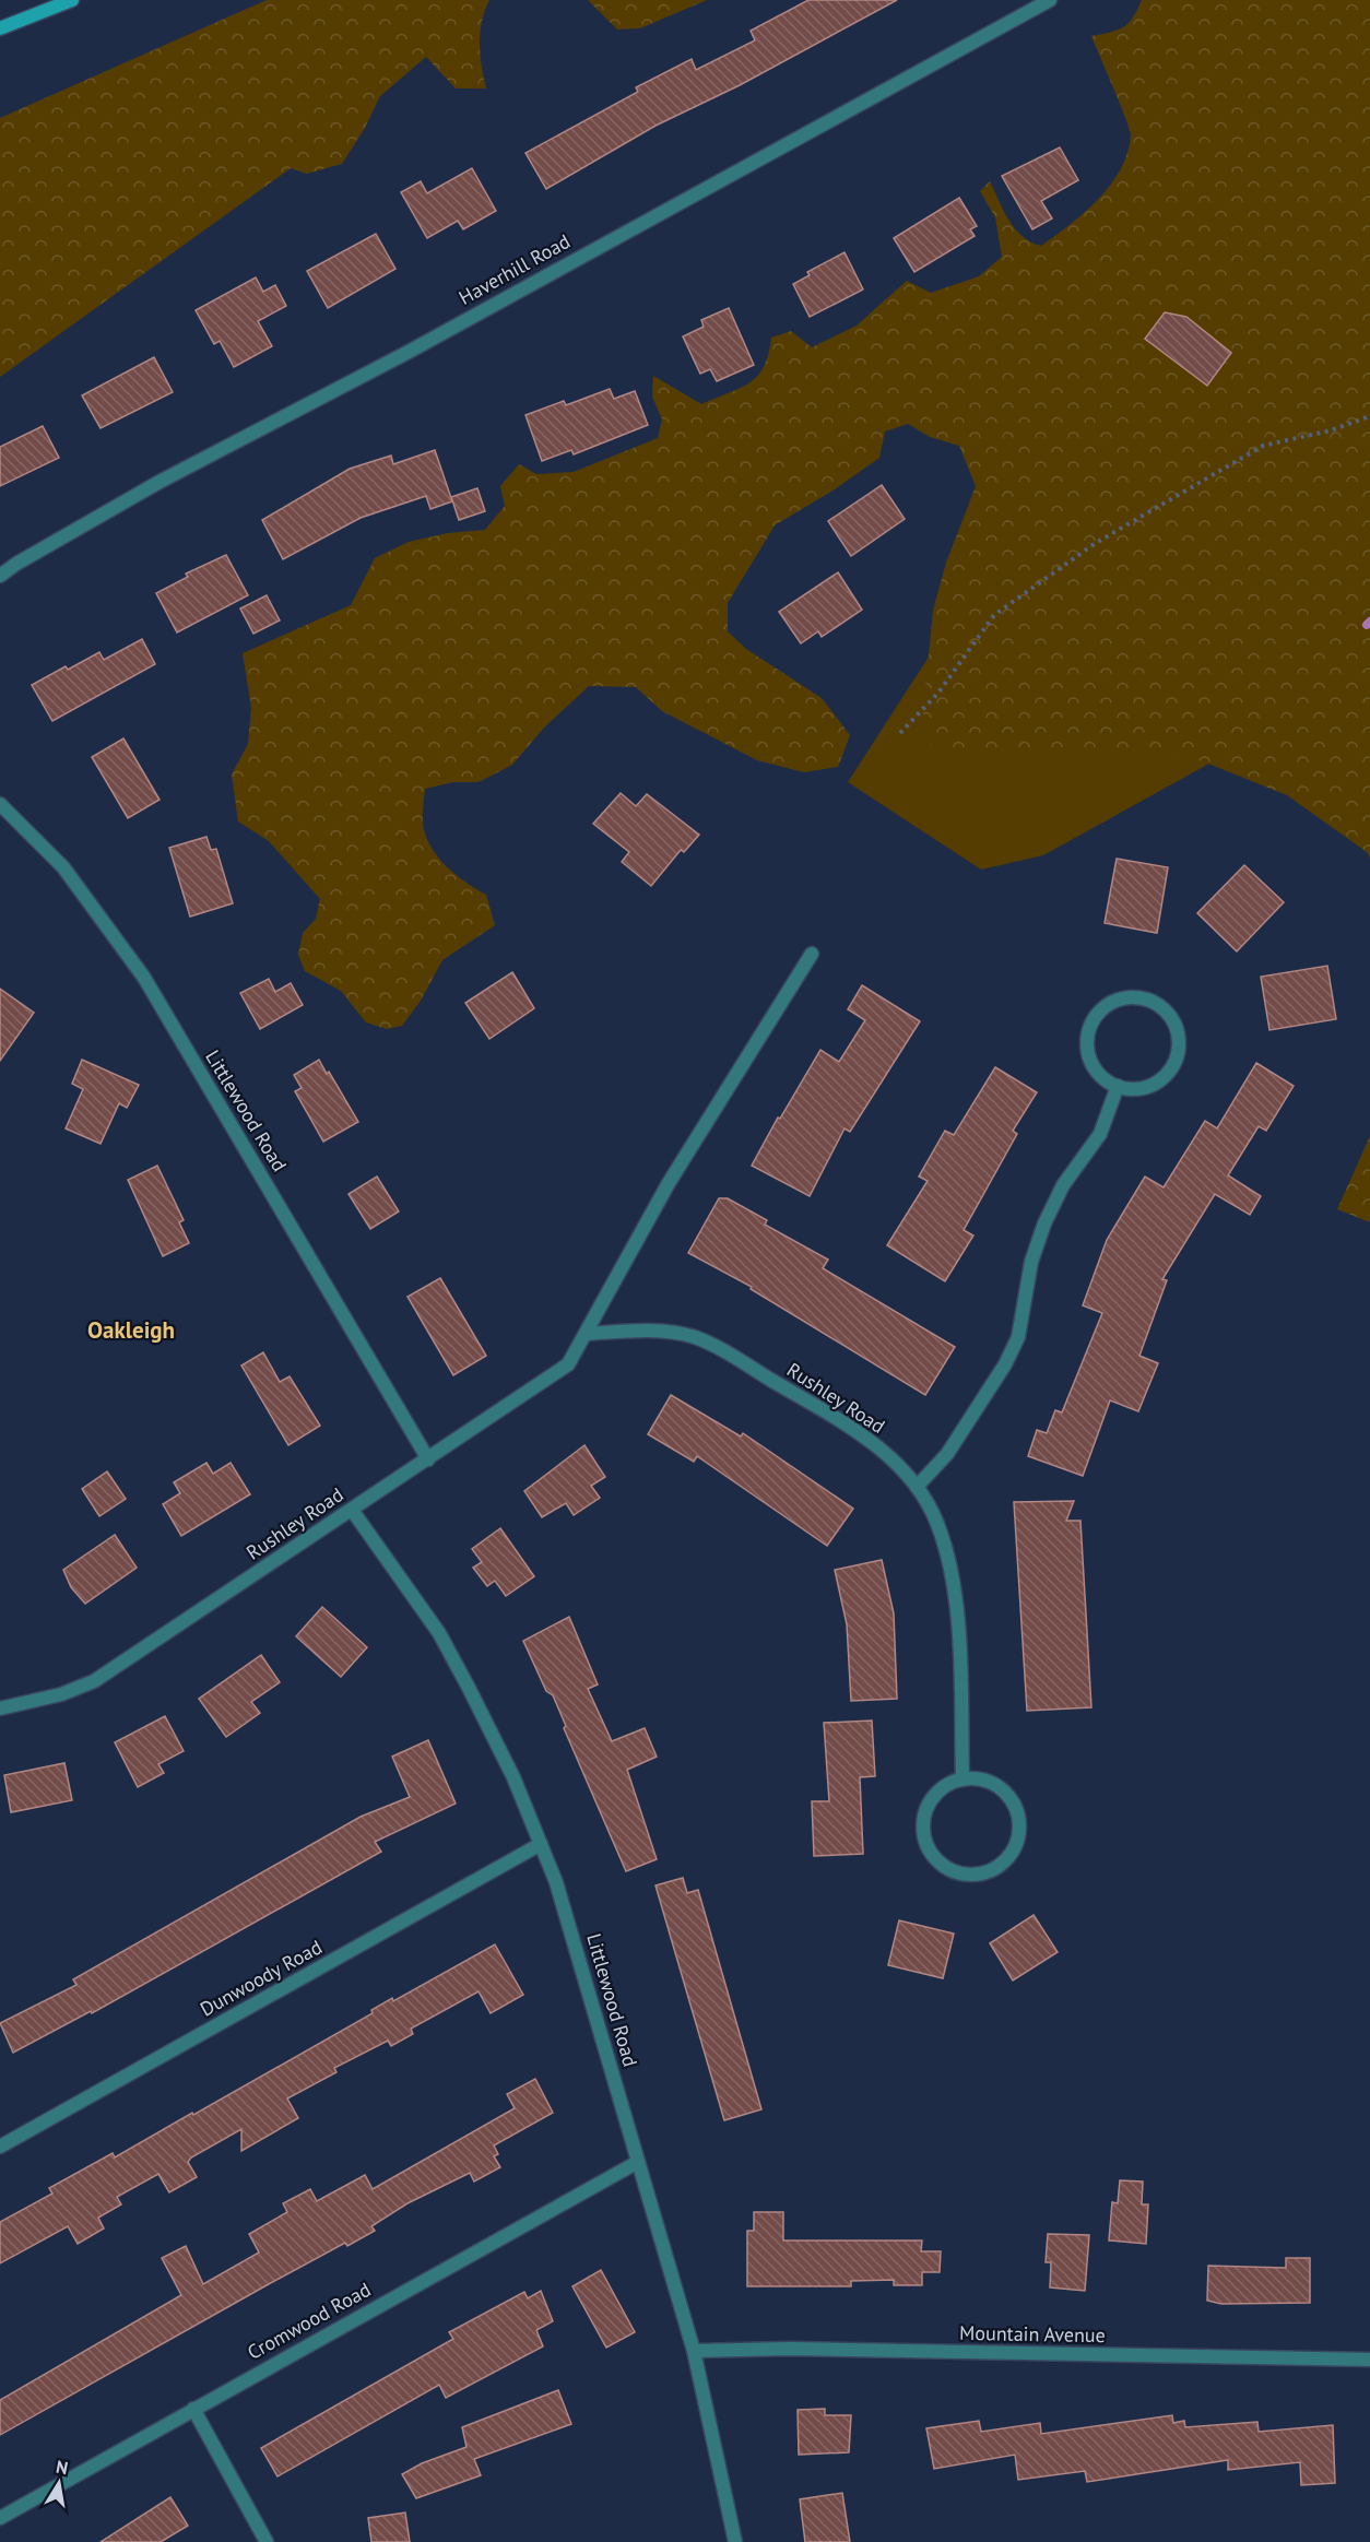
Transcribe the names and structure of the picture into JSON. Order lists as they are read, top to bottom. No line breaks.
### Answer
{"streets":{"street":["Haverhill Road","Littlewood Road","Rushley Road","Dunwoody Road","Cromwood Road","Mountain Avenue"]},"crossings":[["Littlewood Road","Rushley Road"],["Littlewood Road","Dunwoody Road"],["Littlewood Road","Cromwood Road"],["Littlewood Road","Mountain Avenue"]],"districts":["Oakleigh"],"north":"top"}
